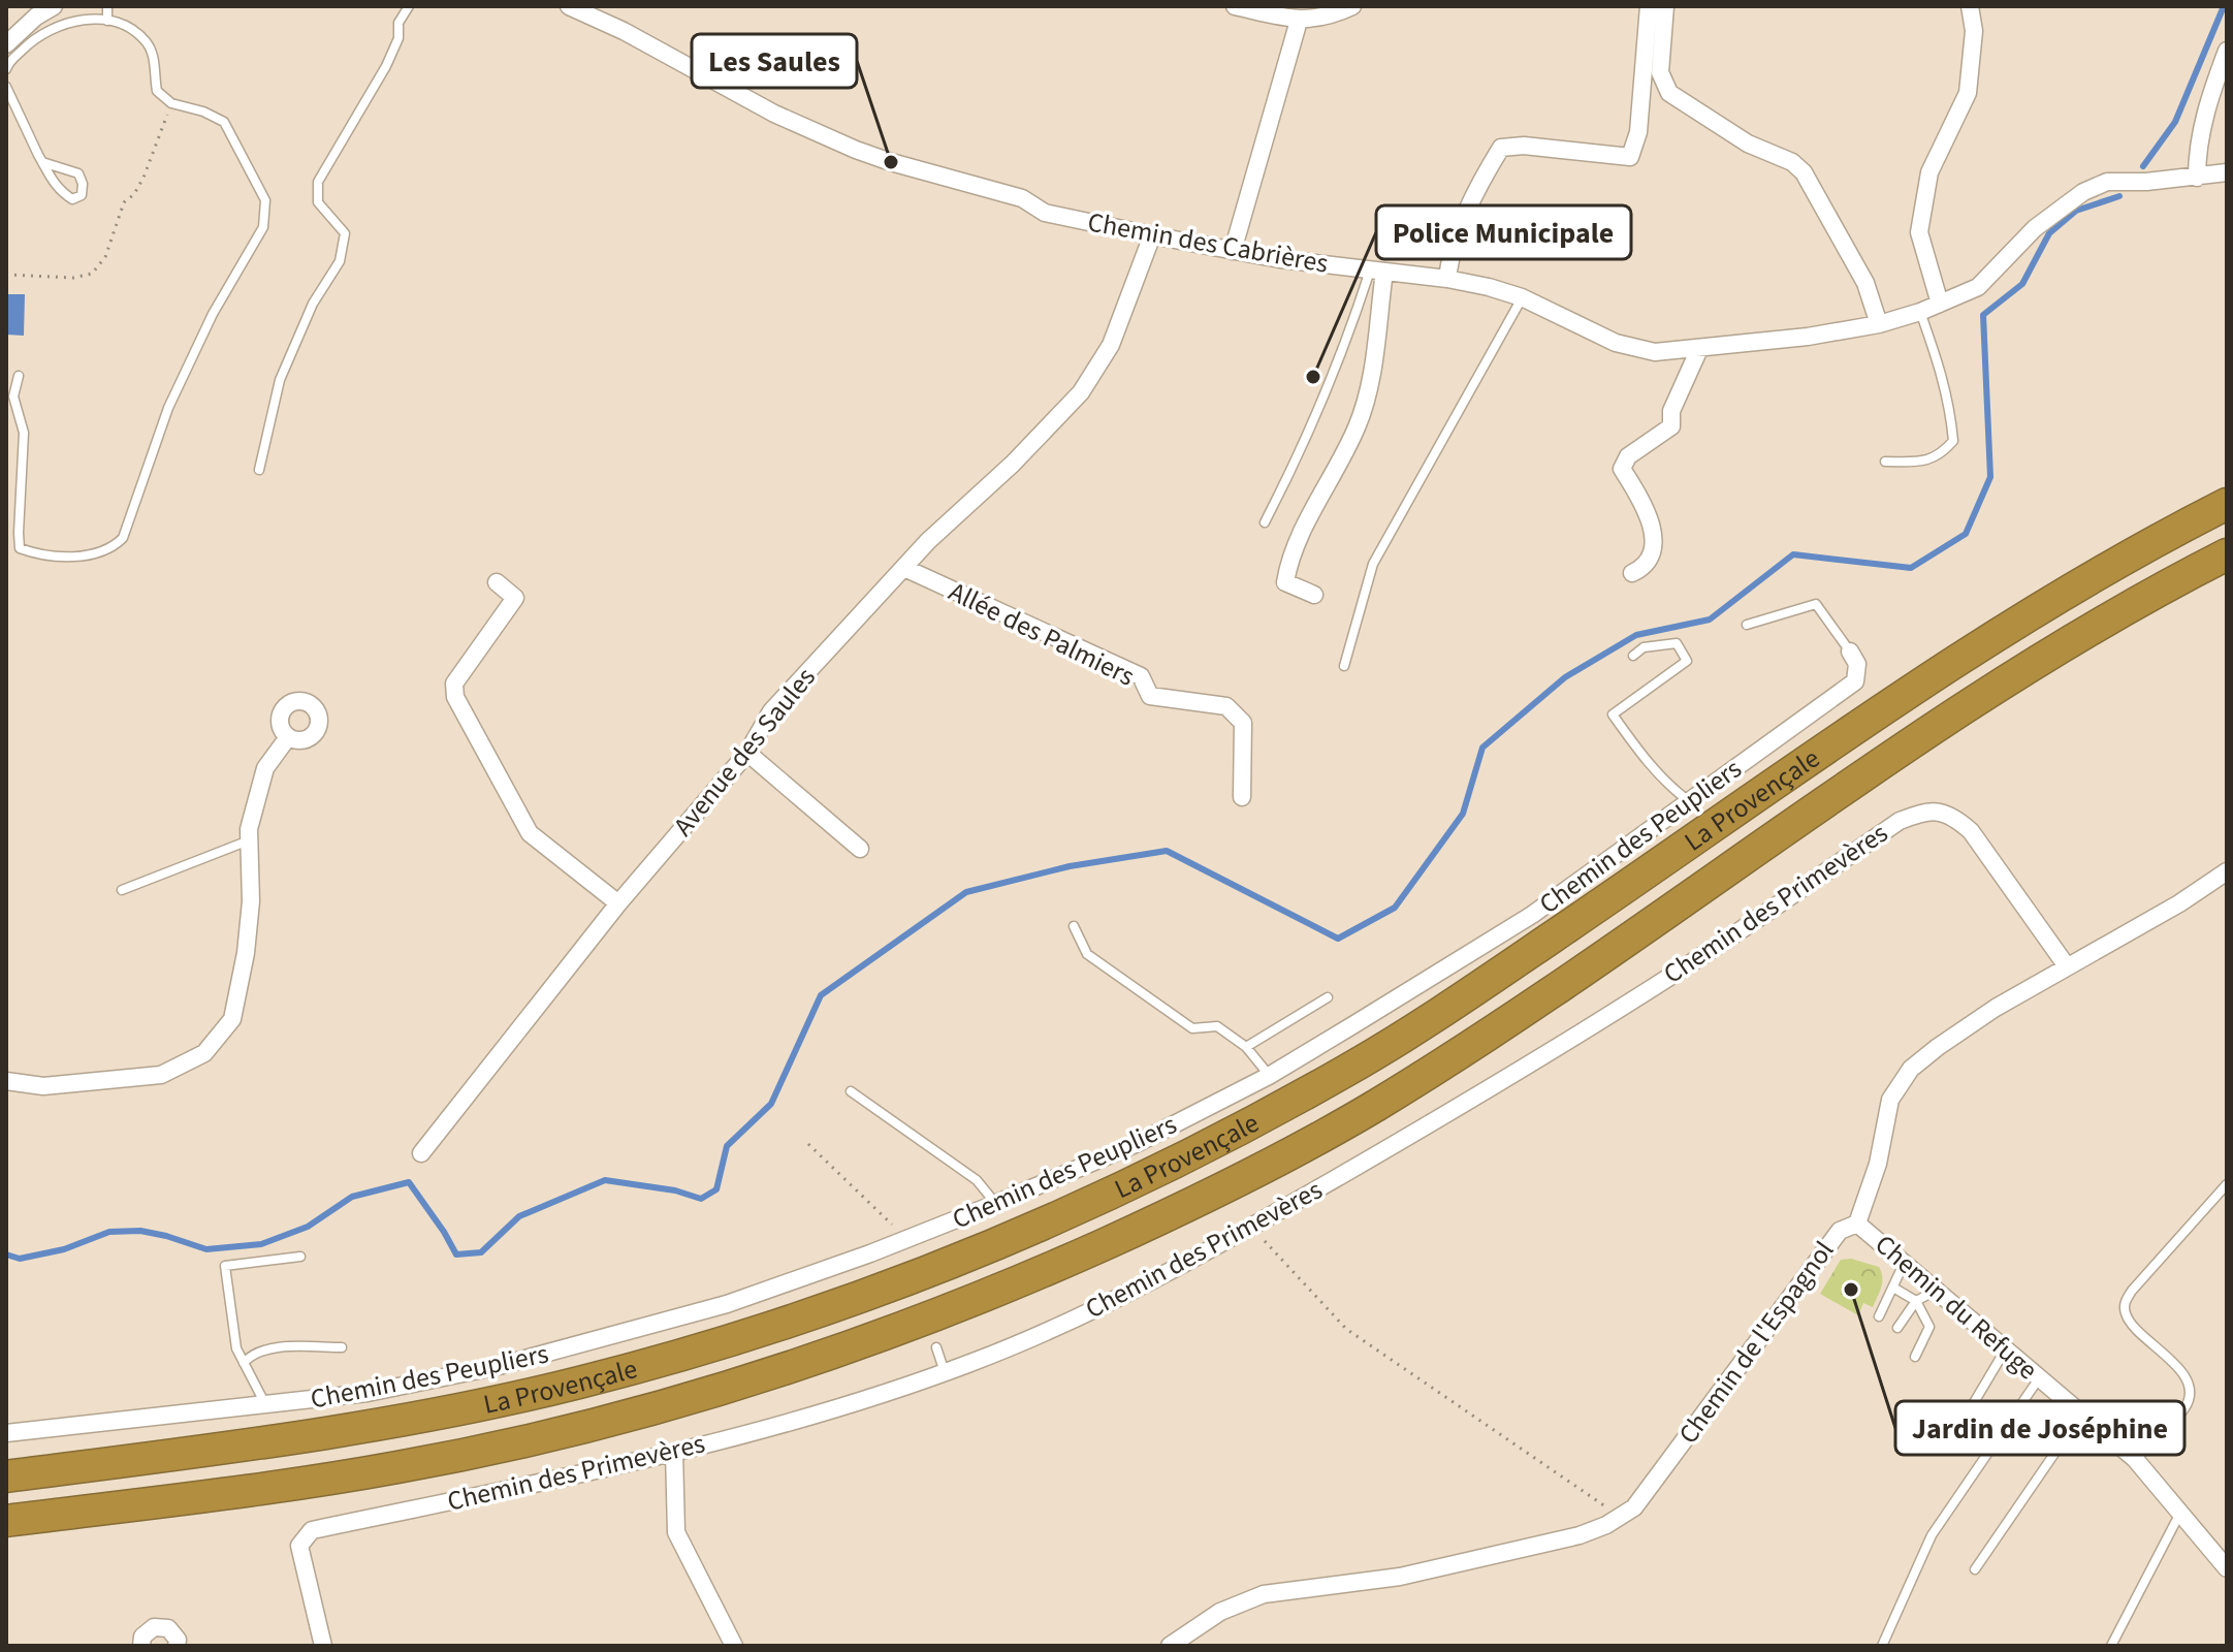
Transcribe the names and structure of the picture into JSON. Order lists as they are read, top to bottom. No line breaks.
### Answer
{"streets":{"highway":["La Provençale"],"street":["Chemin des Cabrières","Allée des Palmiers","Avenue des Saules","Chemin des Peupliers","Chemin des Primevères","Chemin du Refuge","Chemin de l'Espagnol"]},"crossings":[["Chemin des Cabrières","Avenue des Saules"],["Allée des Palmiers","Avenue des Saules"],["Chemin des Primevères","Chemin de l'Espagnol"],["Chemin du Refuge","Chemin de l'Espagnol"]],"places":["Les Saules","Police Municipale","Jardin de Joséphine"]}
